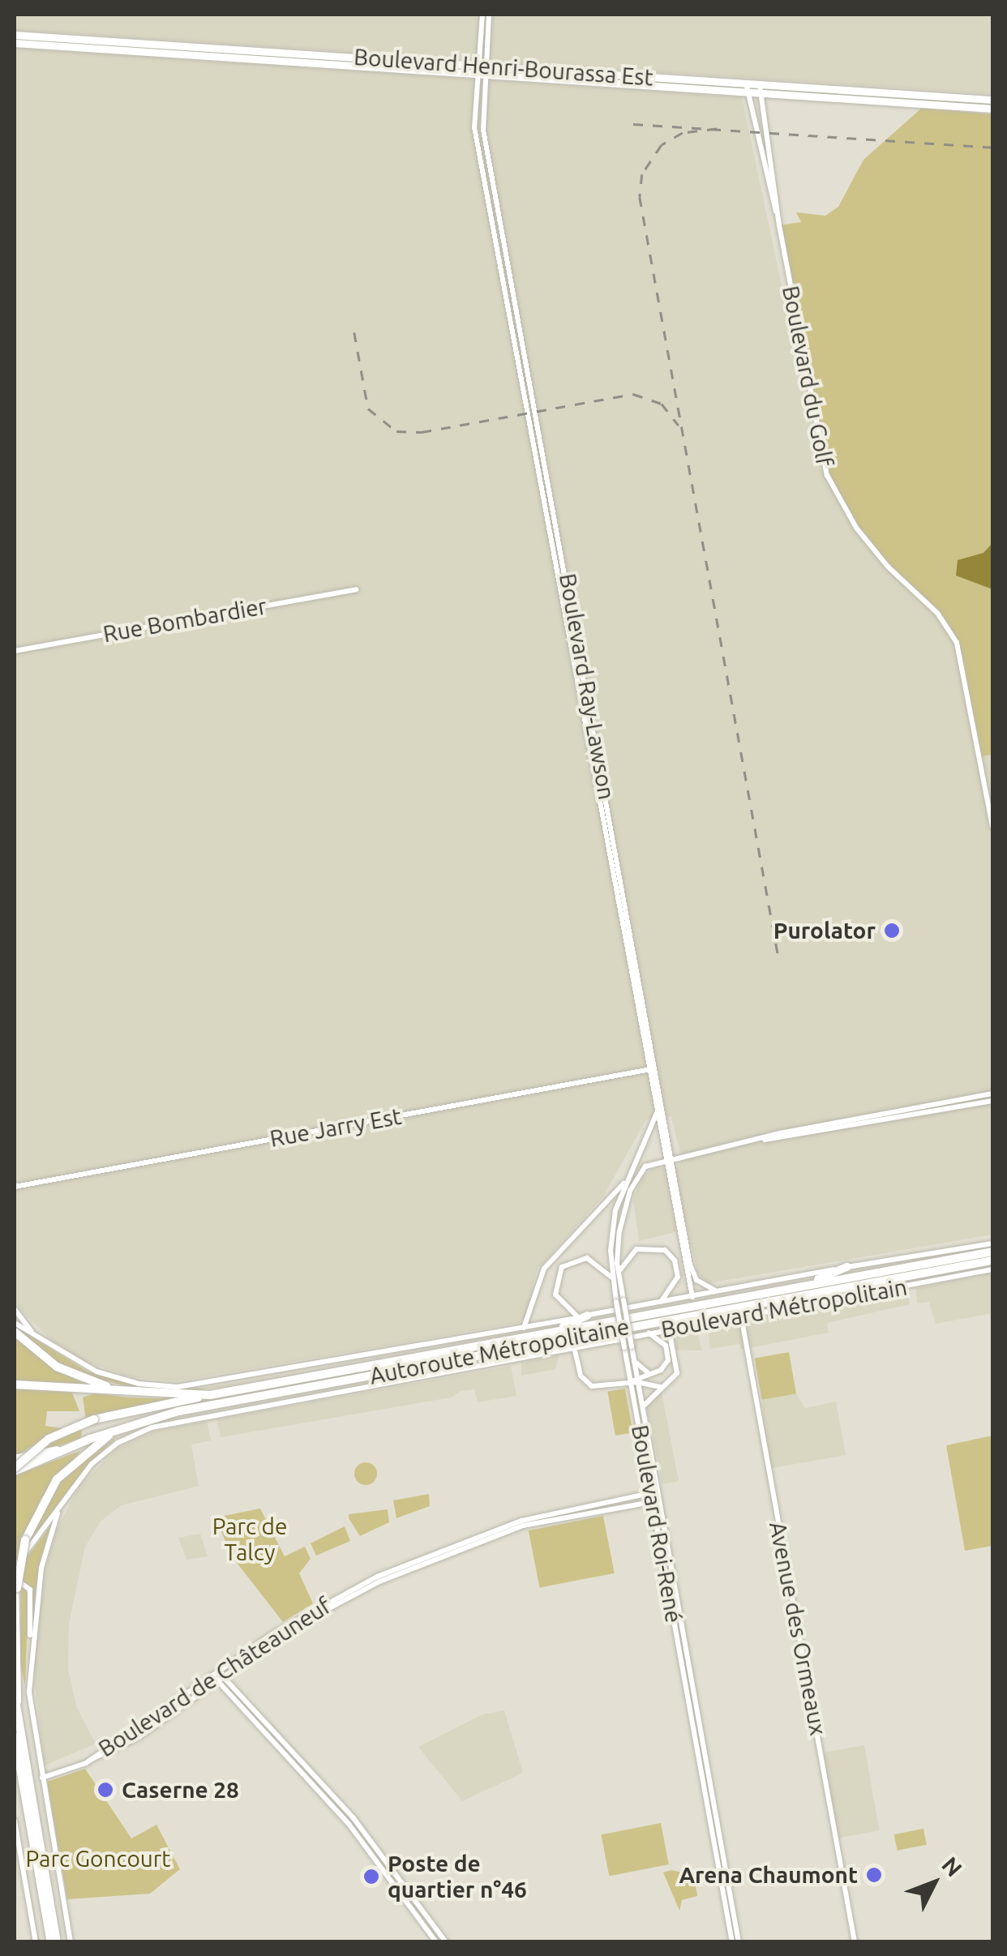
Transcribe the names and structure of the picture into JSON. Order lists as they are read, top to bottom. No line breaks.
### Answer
{"streets":{"highway":["Autoroute Métropolitaine"],"main road":["Boulevard Henri-Bourassa Est"],"street":["Boulevard du Golf","Rue Bombardier","Boulevard Ray-Lawson","Rue Jarry Est","Boulevard Métropolitain","Boulevard Roi-René","Avenue des Ormeaux","Boulevard de Châteauneuf"]},"crossings":[["Boulevard Henri-Bourassa Est","Boulevard du Golf"],["Boulevard Henri-Bourassa Est","Boulevard Ray-Lawson"],["Boulevard Ray-Lawson","Rue Jarry Est"],["Boulevard Ray-Lawson","Boulevard Métropolitain"],["Boulevard Ray-Lawson","Boulevard Roi-René"],["Boulevard Métropolitain","Boulevard Roi-René"],["Boulevard Métropolitain","Avenue des Ormeaux"],["Boulevard Roi-René","Boulevard de Châteauneuf"]],"parks":["Parc de Talcy","Parc Goncourt"],"places":["Purolator","Caserne 28","Arena Chaumont","Poste de quartier n°46"],"north":"top right"}
